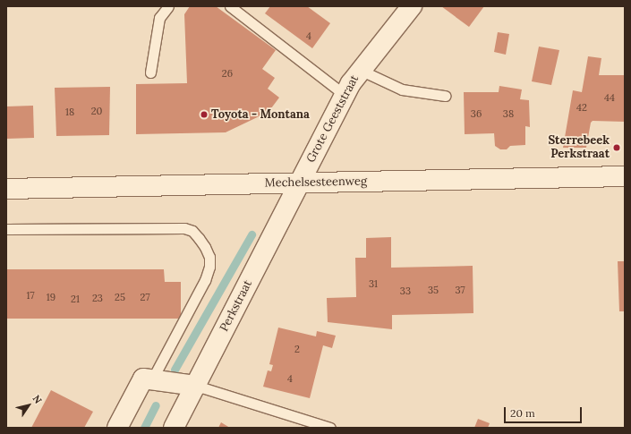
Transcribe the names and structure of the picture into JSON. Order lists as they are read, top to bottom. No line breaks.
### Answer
{"streets":{"main road":["Grote Geeststraat","Mechelsesteenweg","Perkstraat"]},"crossings":[["Grote Geeststraat","Mechelsesteenweg"],["Grote Geeststraat","Perkstraat"],["Mechelsesteenweg","Perkstraat"]],"places":["Toyota - Montana","Sterrebeek Perkstraat"],"house_numbers":["4","26","44","42","20","18","36","38","31","35","37","33","17","19","25","27","23","21","2","4"],"scale_bar":"20 m","north":"top right"}
